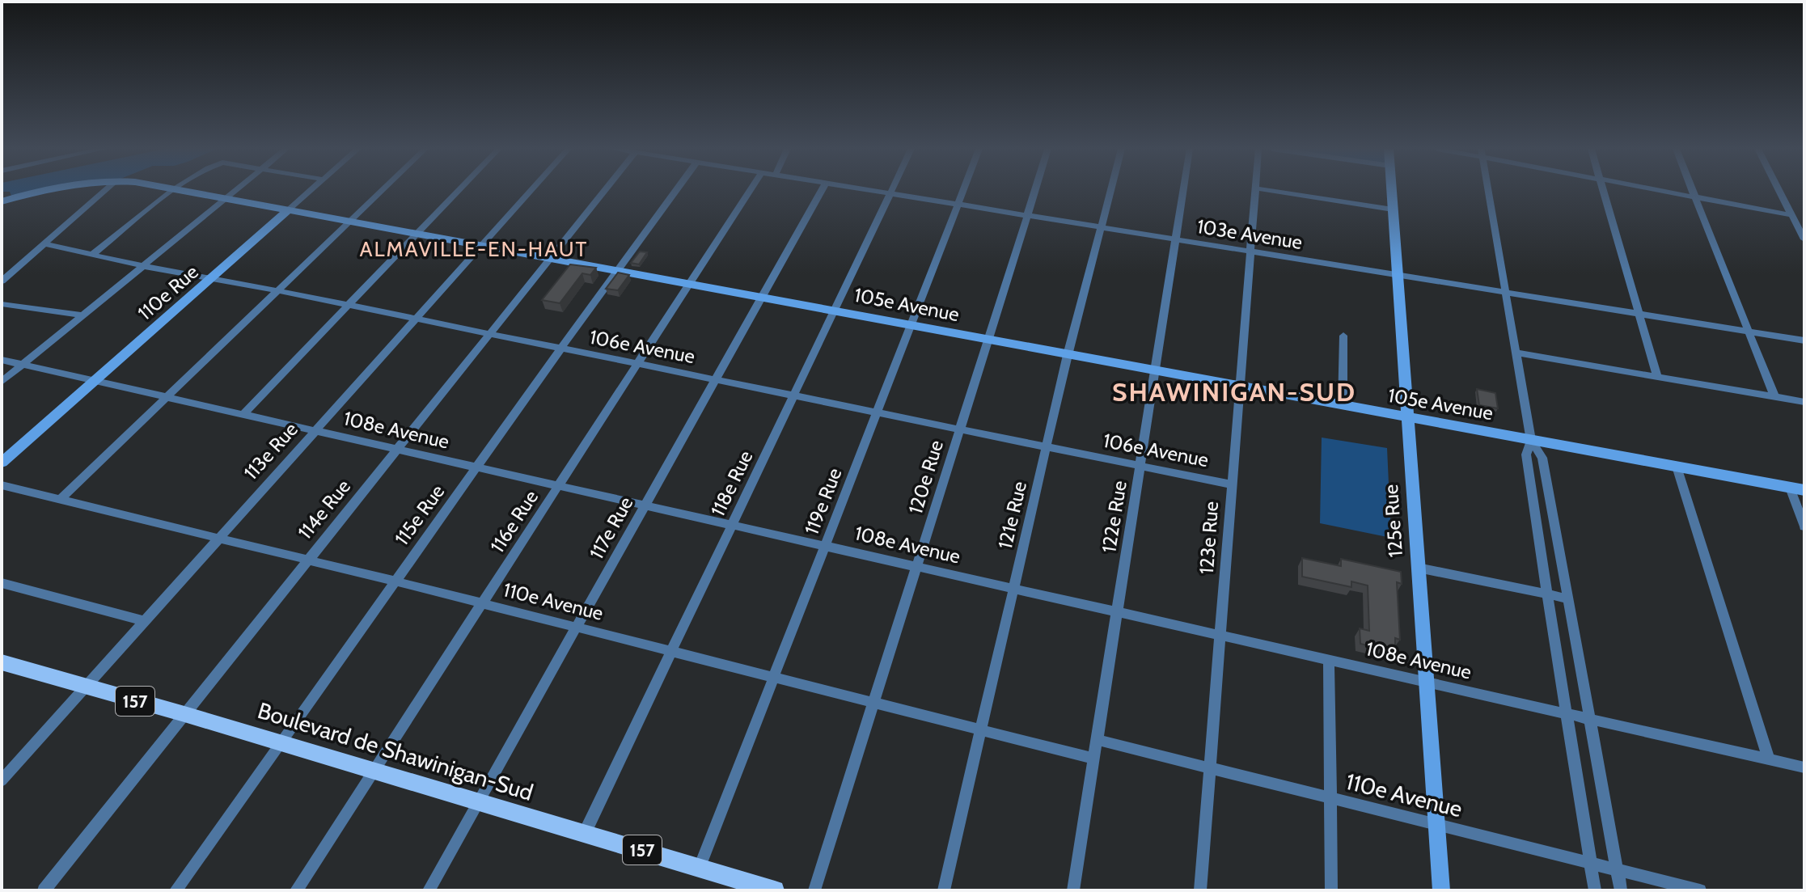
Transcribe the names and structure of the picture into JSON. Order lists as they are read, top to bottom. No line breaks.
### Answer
{"streets":{"main road":["157","Boulevard de Shawinigan-Sud"],"street":["103e Avenue","110e Rue","105e Avenue","106e Avenue","108e Avenue","113e Rue","120e Rue","118e Rue","119e Rue","114e Rue","115e Rue","121e Rue","122e Rue","125e Rue","116e Rue","117e Rue","123e Rue","110e Avenue"]},"crossings":[["103e Avenue","120e Rue"],["103e Avenue","118e Rue"],["103e Avenue","119e Rue"],["103e Avenue","121e Rue"],["103e Avenue","122e Rue"],["103e Avenue","125e Rue"],["103e Avenue","123e Rue"],["110e Rue","105e Avenue"],["110e Rue","106e Avenue"],["110e Rue","108e Avenue"],["105e Avenue","113e Rue"],["105e Avenue","120e Rue"],["105e Avenue","118e Rue"],["105e Avenue","119e Rue"],["105e Avenue","114e Rue"],["105e Avenue","115e Rue"],["105e Avenue","121e Rue"],["105e Avenue","122e Rue"],["105e Avenue","125e Rue"],["105e Avenue","116e Rue"],["105e Avenue","117e Rue"],["105e Avenue","123e Rue"],["106e Avenue","113e Rue"],["106e Avenue","120e Rue"],["106e Avenue","118e Rue"],["106e Avenue","119e Rue"],["106e Avenue","114e Rue"],["106e Avenue","115e Rue"],["106e Avenue","121e Rue"],["106e Avenue","122e Rue"],["106e Avenue","116e Rue"],["106e Avenue","117e Rue"],["106e Avenue","123e Rue"],["108e Avenue","113e Rue"],["108e Avenue","120e Rue"],["108e Avenue","118e Rue"],["108e Avenue","119e Rue"],["108e Avenue","114e Rue"],["108e Avenue","115e Rue"],["108e Avenue","121e Rue"],["108e Avenue","122e Rue"],["108e Avenue","125e Rue"],["108e Avenue","116e Rue"],["108e Avenue","117e Rue"],["108e Avenue","123e Rue"],["113e Rue","110e Avenue"],["113e Rue","Boulevard de Shawinigan-Sud"],["120e Rue","110e Avenue"],["118e Rue","110e Avenue"],["118e Rue","Boulevard de Shawinigan-Sud"],["119e Rue","110e Avenue"],["119e Rue","Boulevard de Shawinigan-Sud"],["114e Rue","110e Avenue"],["114e Rue","Boulevard de Shawinigan-Sud"],["115e Rue","110e Avenue"],["115e Rue","Boulevard de Shawinigan-Sud"],["121e Rue","110e Avenue"],["122e Rue","110e Avenue"],["125e Rue","110e Avenue"],["116e Rue","110e Avenue"],["116e Rue","Boulevard de Shawinigan-Sud"],["117e Rue","110e Avenue"],["117e Rue","Boulevard de Shawinigan-Sud"],["123e Rue","110e Avenue"]],"districts":["ALMAVILLE-EN-HAUT","SHAWINIGAN-SUD"]}
